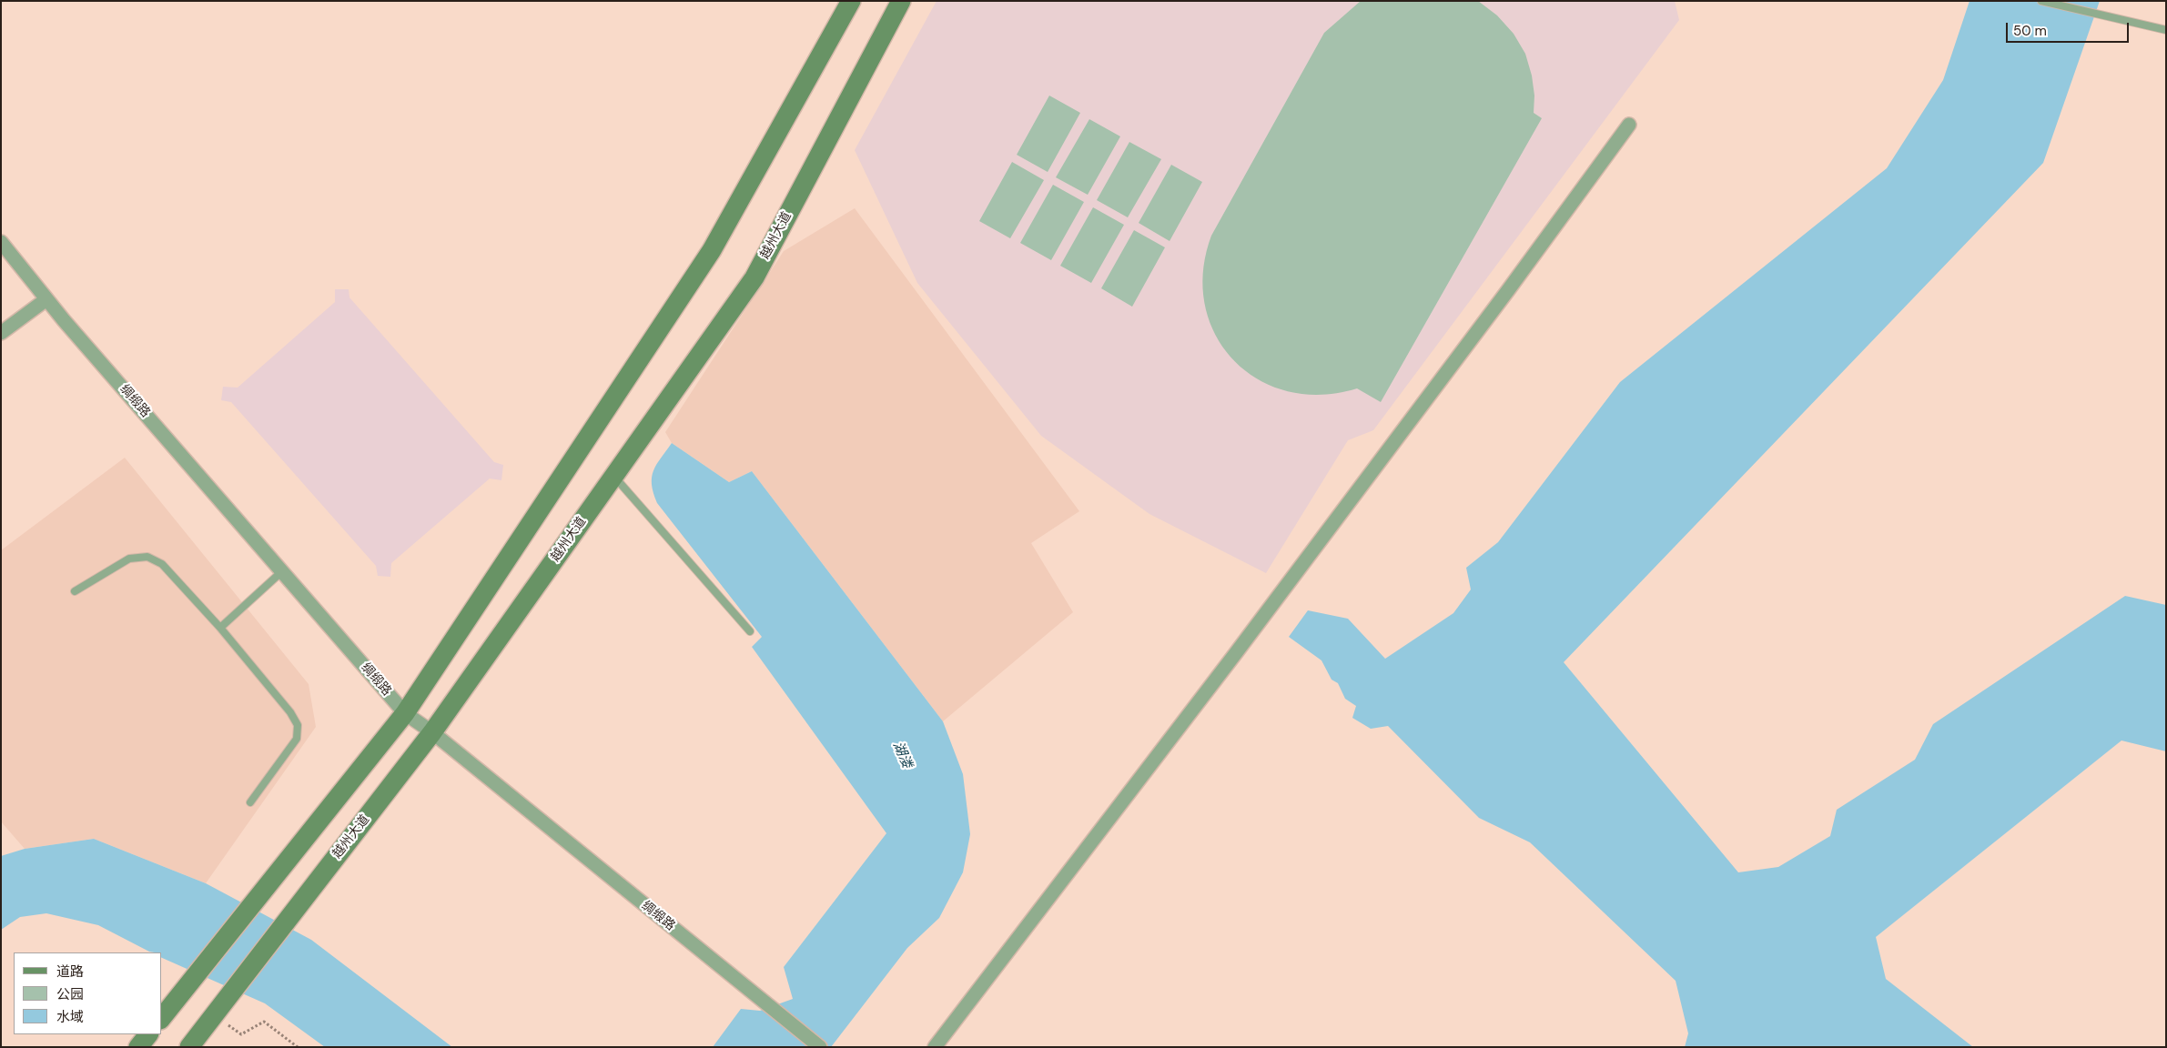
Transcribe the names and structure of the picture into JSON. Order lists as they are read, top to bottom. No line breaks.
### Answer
{"streets":{"main road":["越州大道"],"street":["绸缎路"]},"crossings":[["越州大道","绸缎路"]],"water":["湖溇"],"legend":["道路","公园","水域"],"scale_bar":"50 m"}
